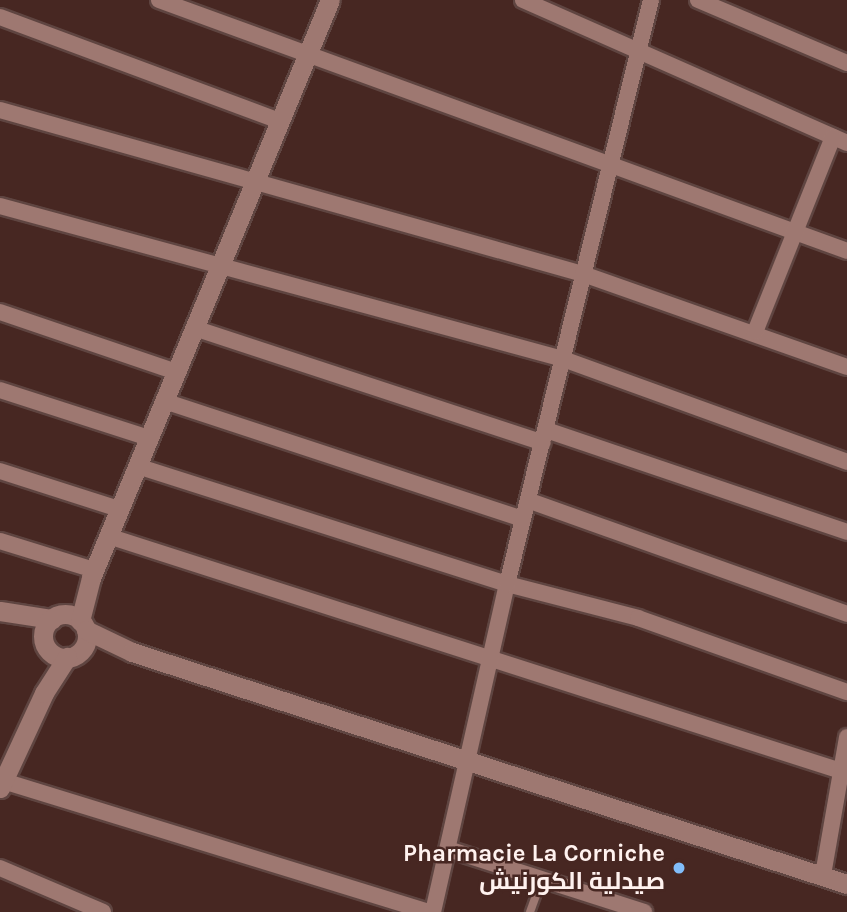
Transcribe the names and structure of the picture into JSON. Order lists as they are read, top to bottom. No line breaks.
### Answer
{"places":["Pharmacie La Corniche صيدلية الكورنيش"]}
